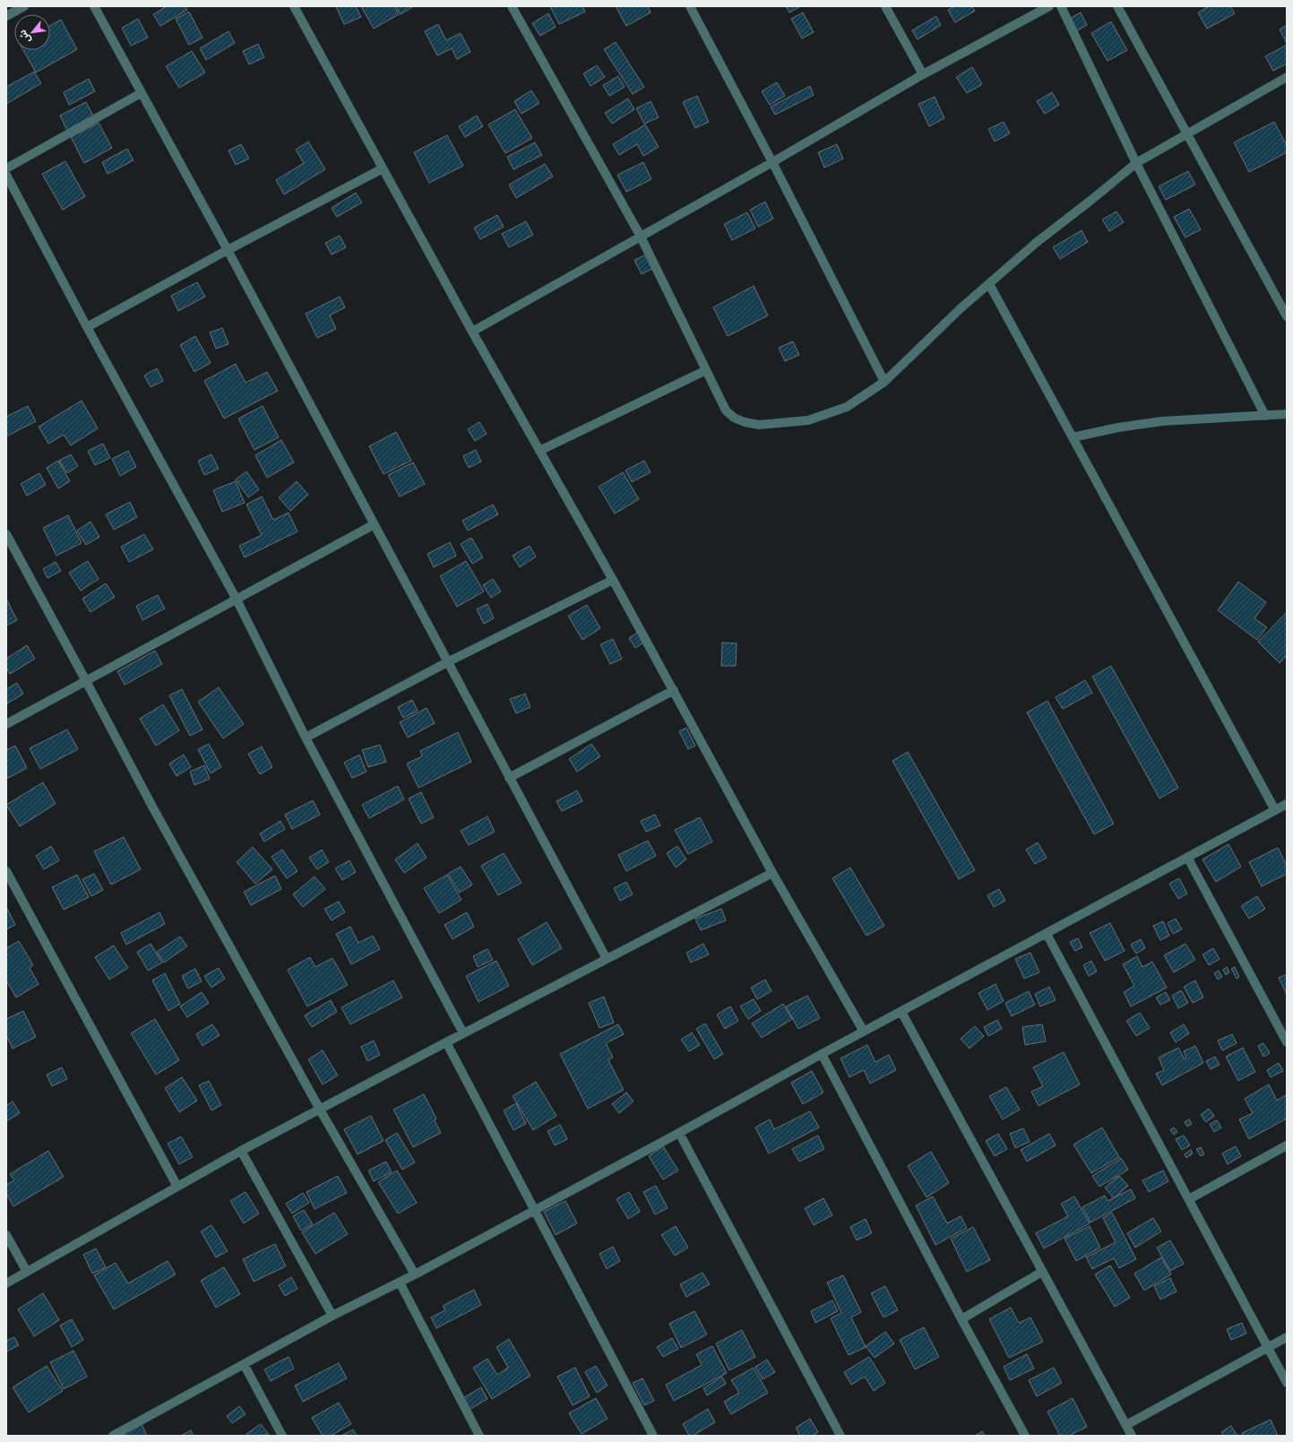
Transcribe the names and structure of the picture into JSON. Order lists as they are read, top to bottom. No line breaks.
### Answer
{"north":"bottom left"}
